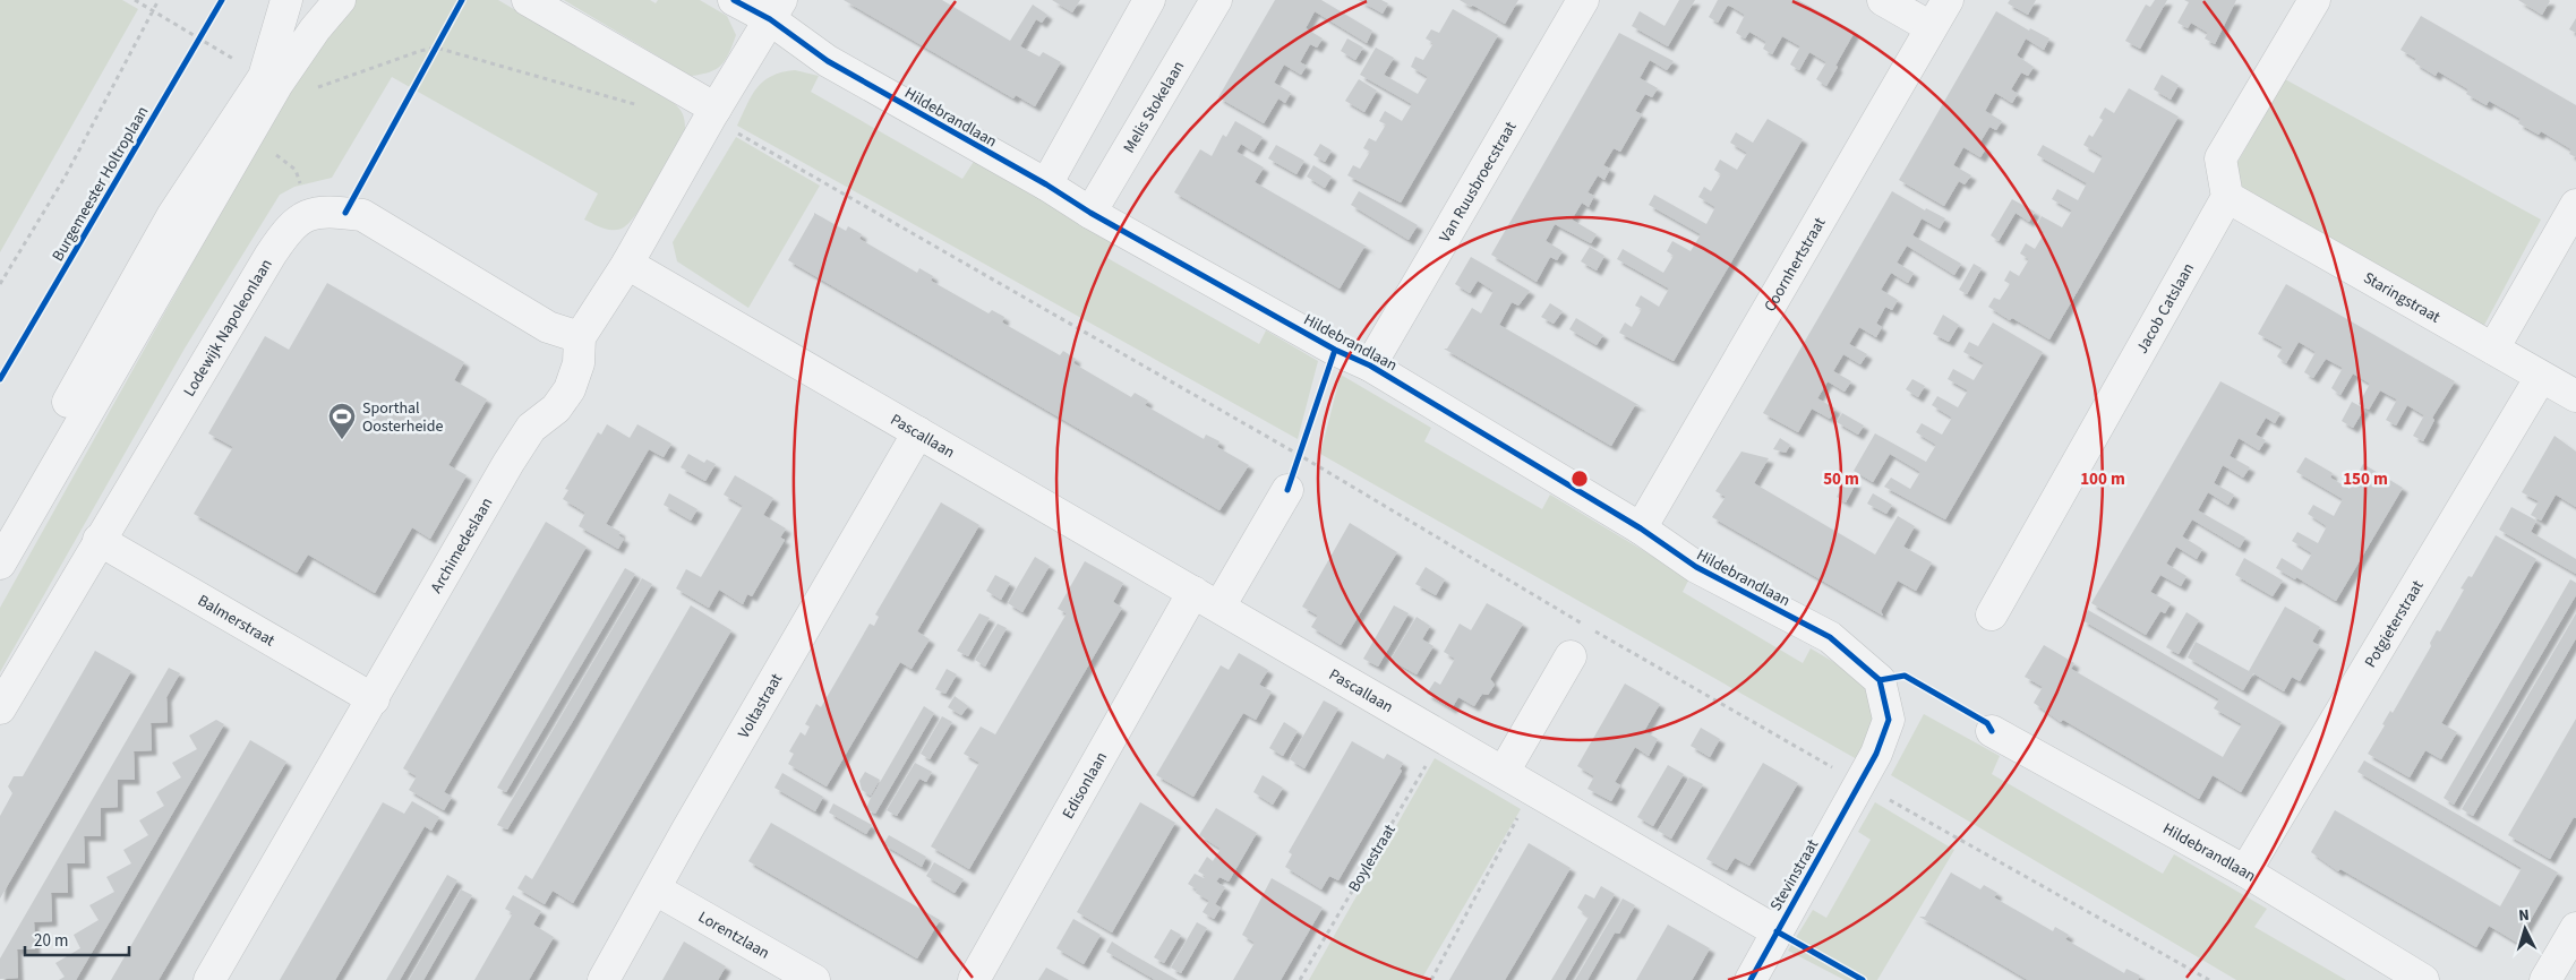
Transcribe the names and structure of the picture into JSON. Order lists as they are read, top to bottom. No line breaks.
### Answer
{"streets":{"street":["Melis Stokelaan","Hildebrandlaan","Van Ruusbroecstraat","Coornhertstraat","Staringstraat","Jacob Catslaan","Lodewijk Napoleonlaan","Pascallaan","Archimedeslaan","Balmerstraat","Potgieterstraat","Voltastraat","Edisonlaan","Stevinstraat","Lorentzlaan"],"path":["Boylestraat"],"cycle path":["Burgemeester Holtroplaan"]},"crossings":[["Melis Stokelaan","Hildebrandlaan"],["Hildebrandlaan","Van Ruusbroecstraat"],["Hildebrandlaan","Coornhertstraat"],["Hildebrandlaan","Archimedeslaan"],["Hildebrandlaan","Potgieterstraat"],["Hildebrandlaan","Stevinstraat"],["Staringstraat","Jacob Catslaan"],["Staringstraat","Potgieterstraat"],["Lodewijk Napoleonlaan","Archimedeslaan"],["Lodewijk Napoleonlaan","Balmerstraat"],["Pascallaan","Archimedeslaan"],["Pascallaan","Voltastraat"],["Pascallaan","Edisonlaan"],["Pascallaan","Boylestraat"],["Pascallaan","Stevinstraat"],["Archimedeslaan","Balmerstraat"],["Voltastraat","Lorentzlaan"]],"places":{"sports":["Sporthal Oosterheide"]},"scale_bar":"20 m","north":"top","rings":["50 m","100 m","150 m"]}
